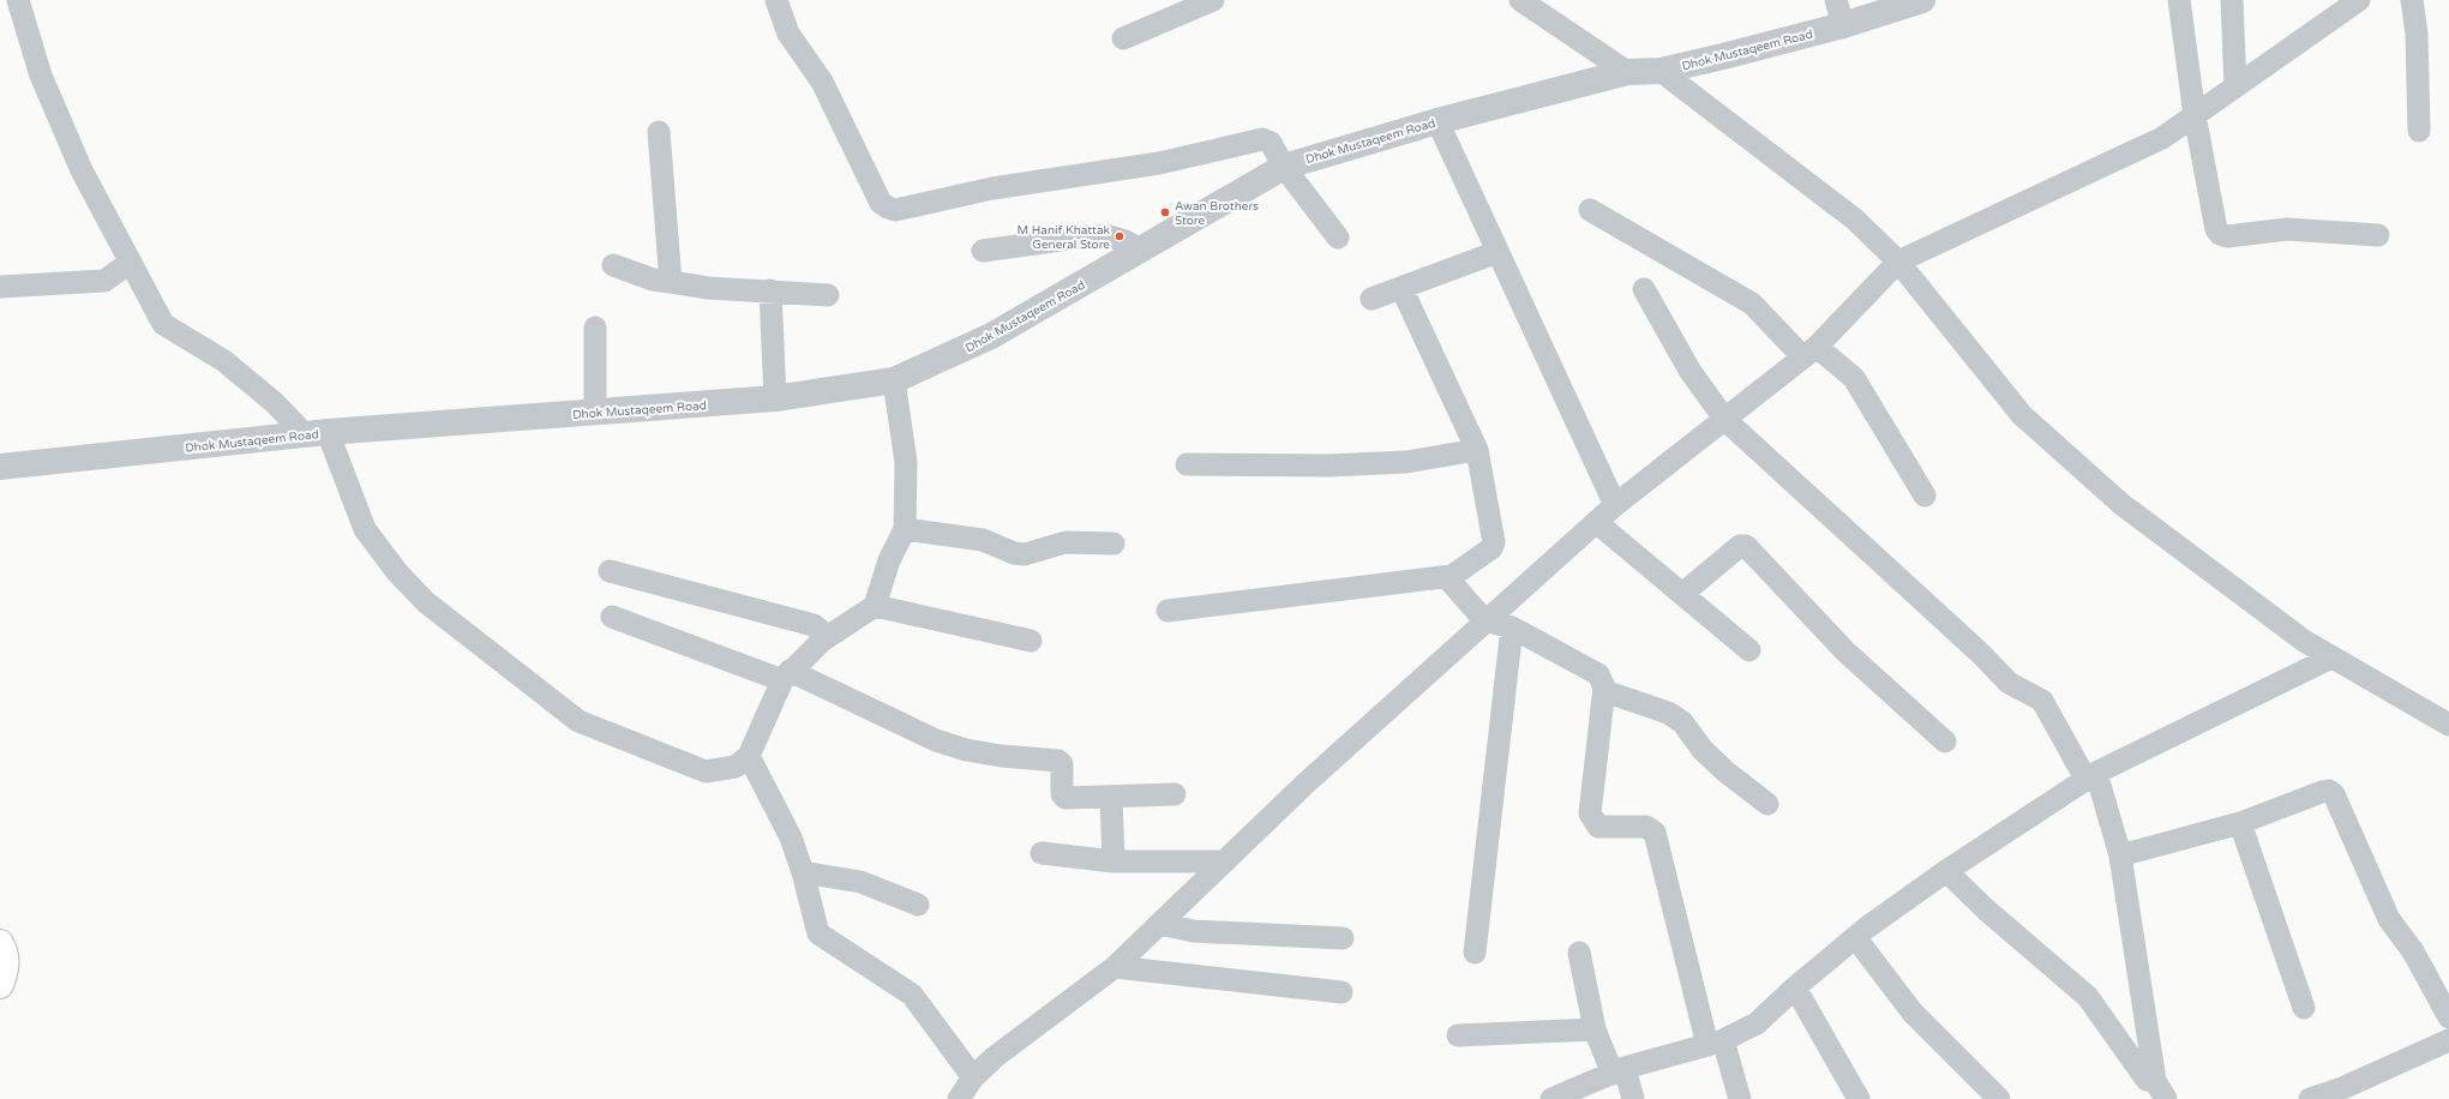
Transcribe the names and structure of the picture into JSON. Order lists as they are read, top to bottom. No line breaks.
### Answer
{"streets":{"street":["Dhok Mustaqeem Road"]},"places":["Awan Brothers Store","M Hanif Khattak General Store"]}
